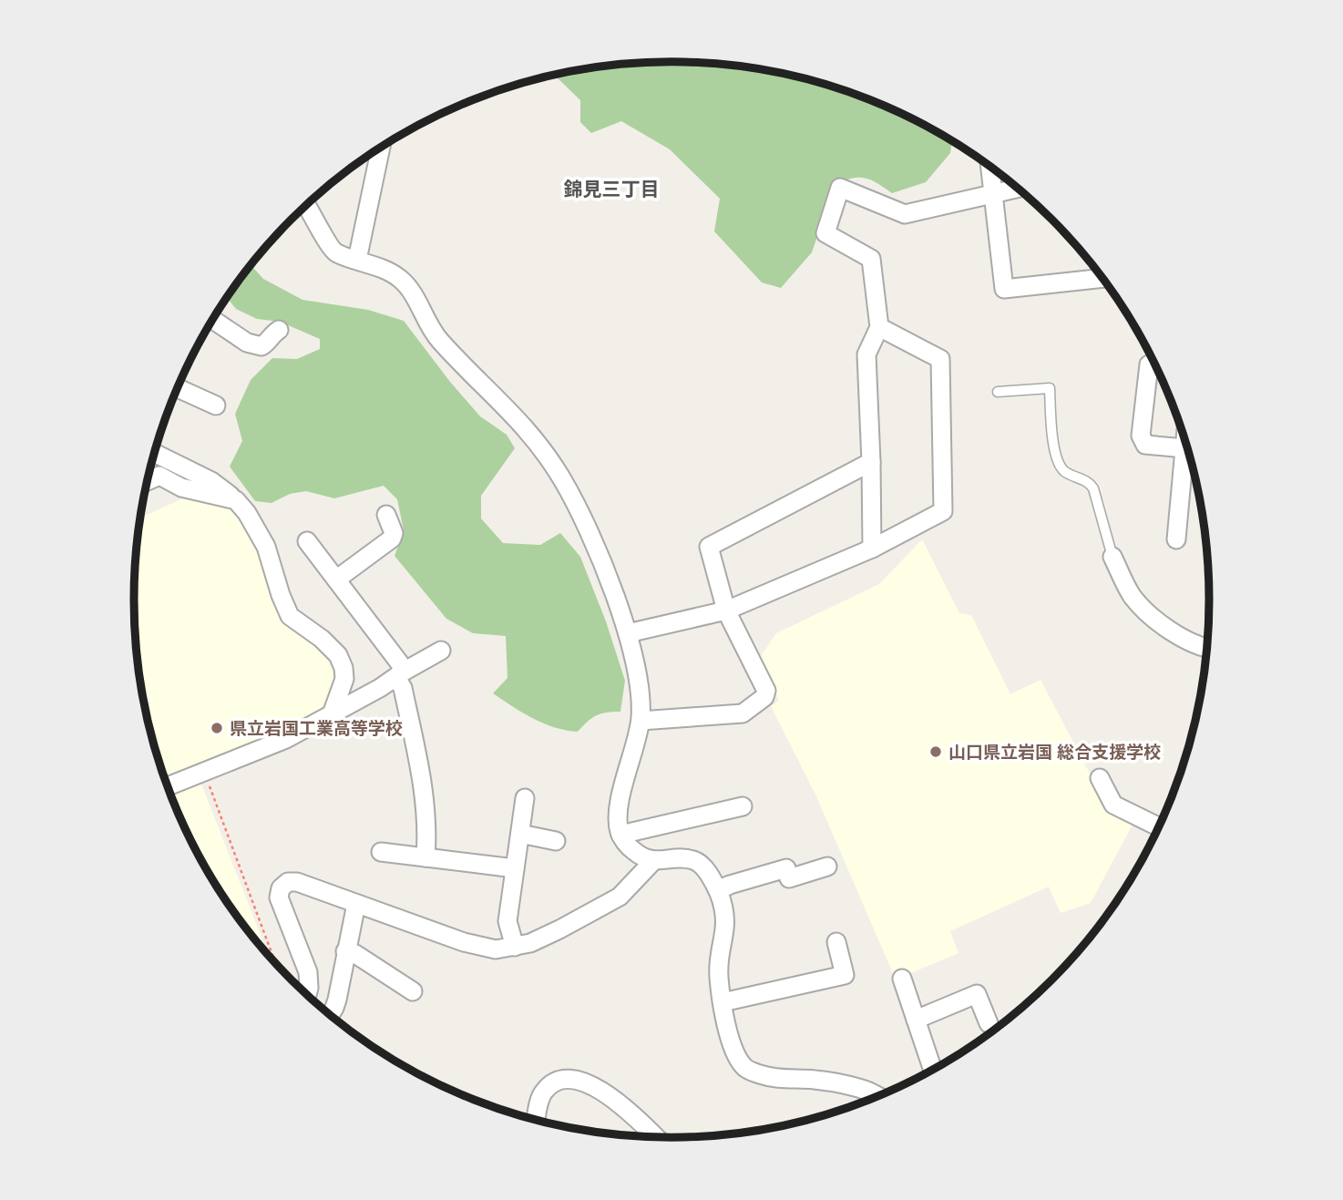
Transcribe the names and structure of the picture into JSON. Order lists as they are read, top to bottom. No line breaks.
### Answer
{"districts":["錦見三丁目"],"places":["県立岩国工業高等学校","山口県立岩国 総合支援学校"]}
